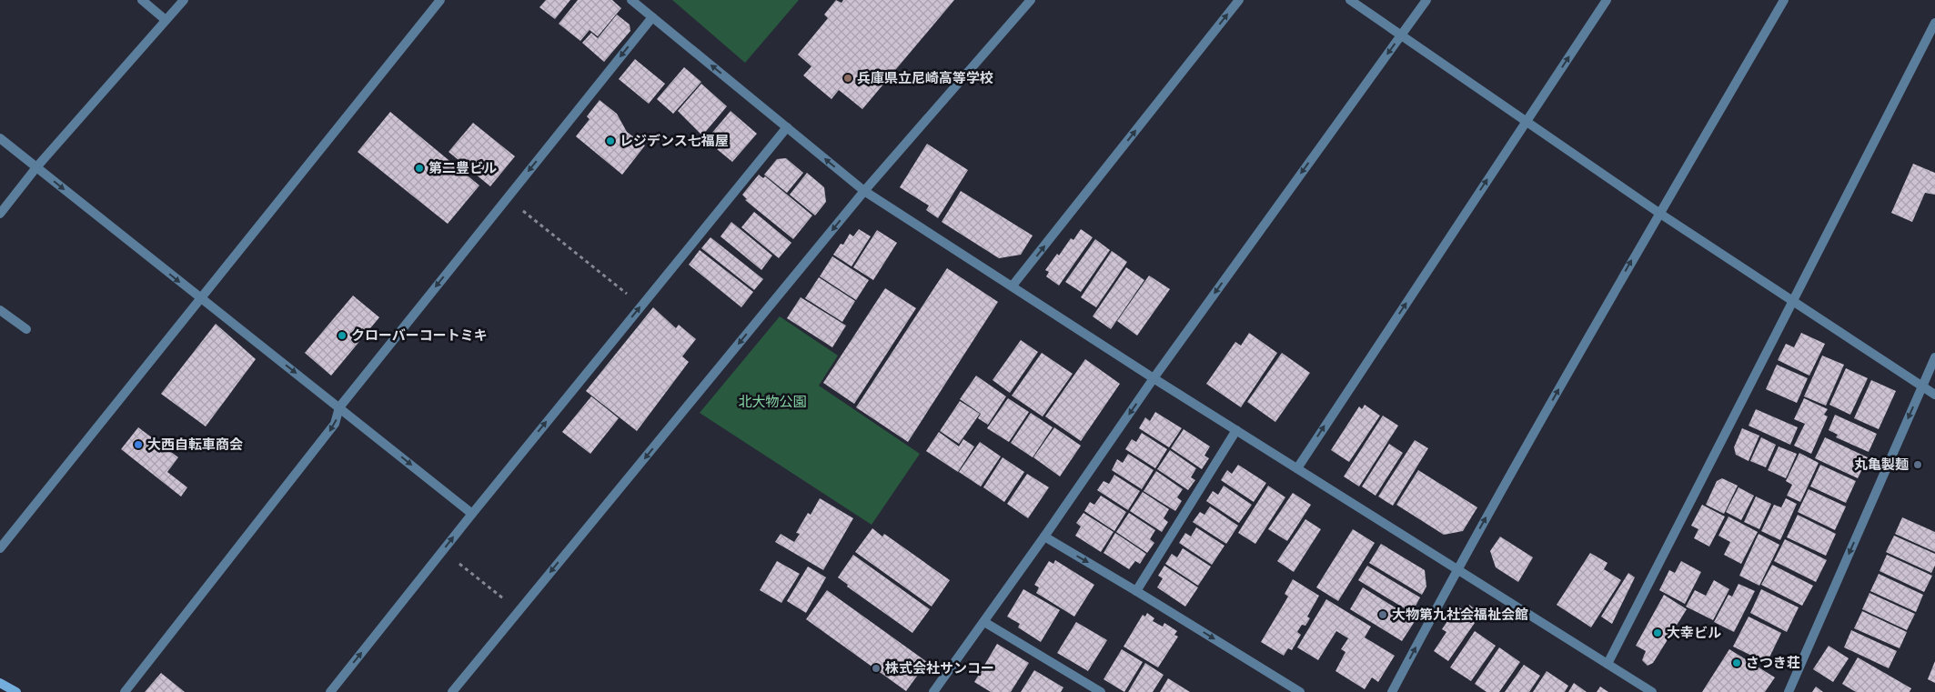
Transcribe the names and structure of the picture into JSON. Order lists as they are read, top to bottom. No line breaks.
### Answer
{"parks":["北大物公園"],"places":["兵庫県立尼崎高等学校","レジデンス七福屋","第二豊ビル","クローバーコートミキ","大西自転車商会","丸亀製麺","大物第九社会福祉会館","大幸ビル","さつき荘","株式会社サンコー"]}
